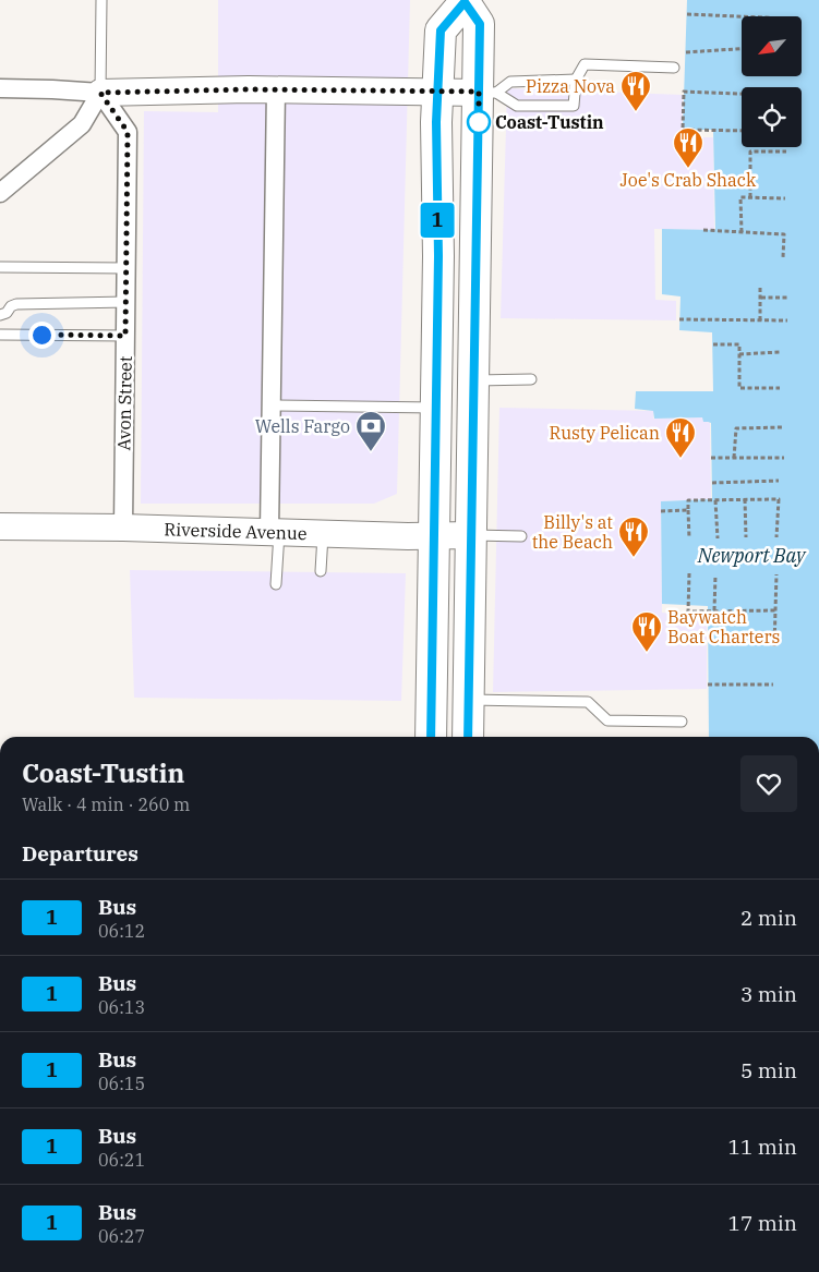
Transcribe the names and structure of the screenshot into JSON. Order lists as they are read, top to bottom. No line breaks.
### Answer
{"streets":{"main road":["Riverside Avenue"],"street":["Avon Street"]},"crossings":[["Avon Street","Riverside Avenue"]],"water":["Newport Bay"],"places":{"restaurant":["Pizza Nova","Joe's Crab Shack","Rusty Pelican","Billy's at the Beach","Baywatch Boat Charters"],"other":["Coast-Tustin"],"bank":["Wells Fargo"]},"lines":["bus line 1"],"north":"bottom left","page":{"on_map":"1","heading":[["Coast-Tustin","Walk · 4 min · 260 m"],"Departures"],"list":[{"mark":"1","name":"Bus","note":"06:12","value":"2 min"},{"mark":"1","name":"Bus","note":"06:13","value":"3 min"},{"mark":"1","name":"Bus","note":"06:15","value":"5 min"},{"mark":"1","name":"Bus","note":"06:21","value":"11 min"},{"mark":"1","name":"Bus","note":"06:27","value":"17 min"}]}}
